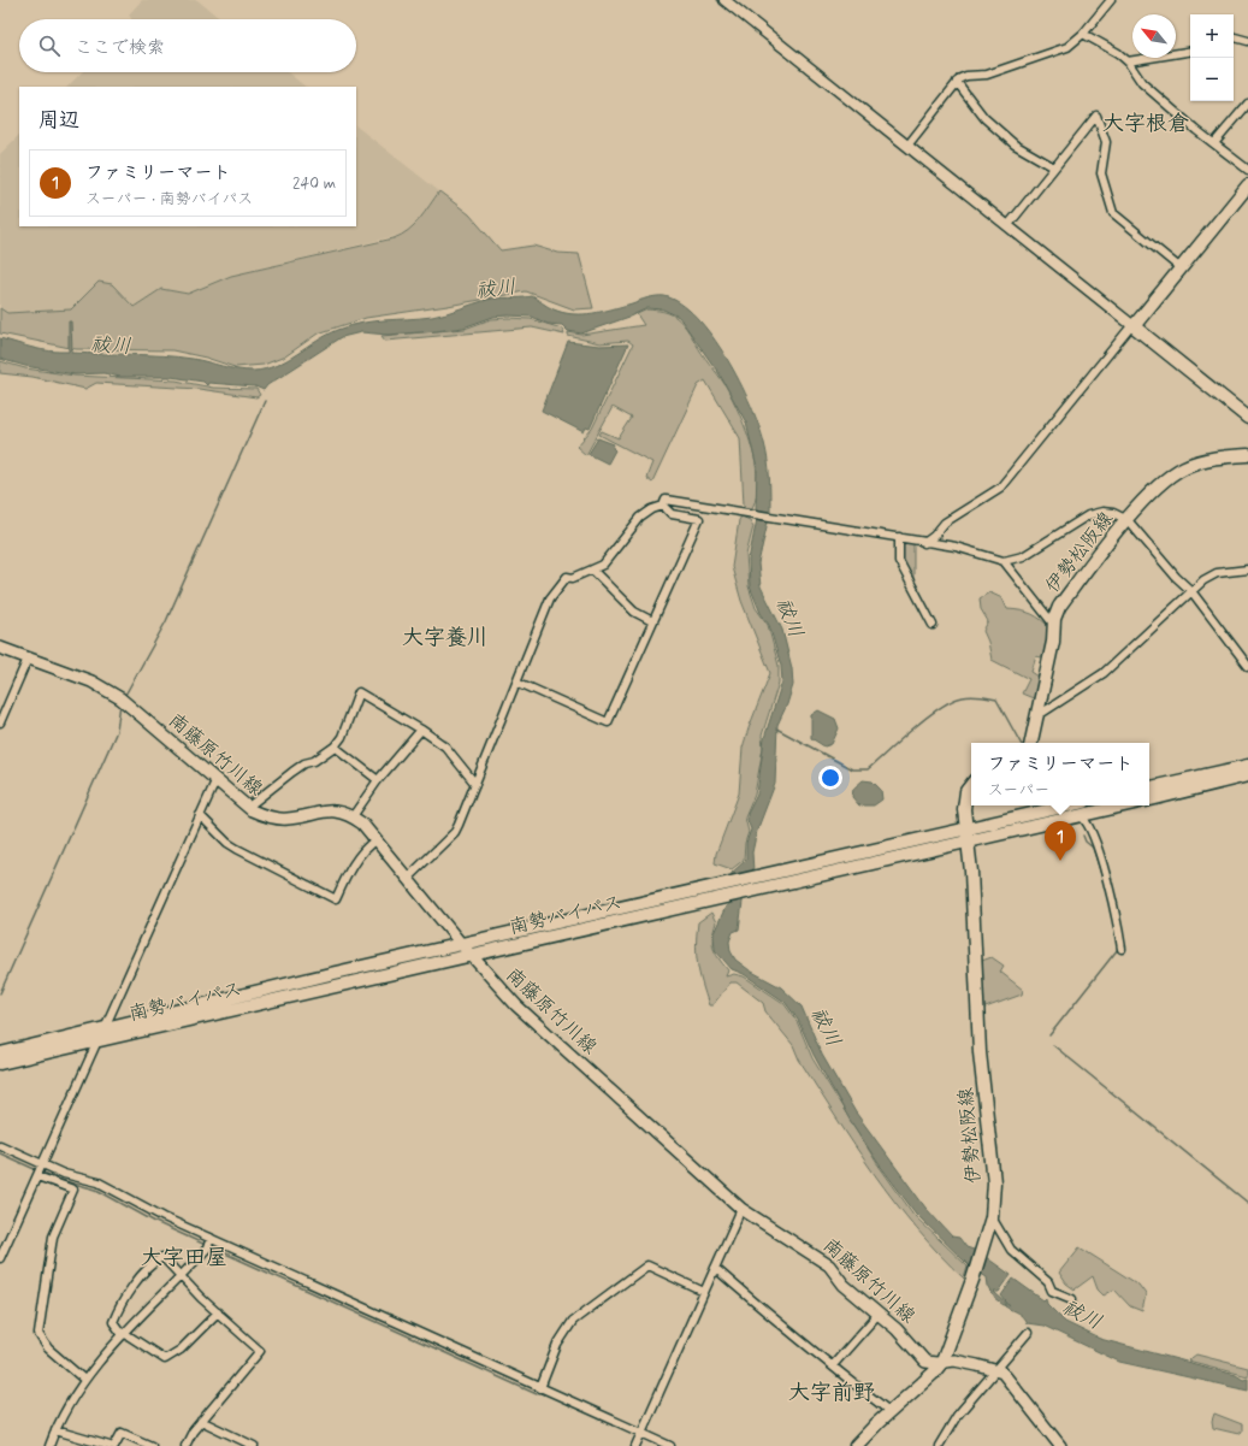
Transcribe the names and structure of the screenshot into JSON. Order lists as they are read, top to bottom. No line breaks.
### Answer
{"streets":{"main road":["伊勢松阪線","南藤原竹川線","南勢バイパス"]},"crossings":[["伊勢松阪線","南藤原竹川線"],["伊勢松阪線","南勢バイパス"],["南藤原竹川線","南勢バイパス"]],"districts":["大字根倉","大字養川","大字田屋","大字前野"],"water":["祓川"],"north":"top left","page":{"map_buttons":["+","−"],"search":"ここで検索","heading":"周辺","list":[{"mark":"1","name":"ファミリーマート","note":"スーパー · 南勢バイパス","value":"240 m"}],"popup":["ファミリーマート","スーパー"],"pins":"1"}}
